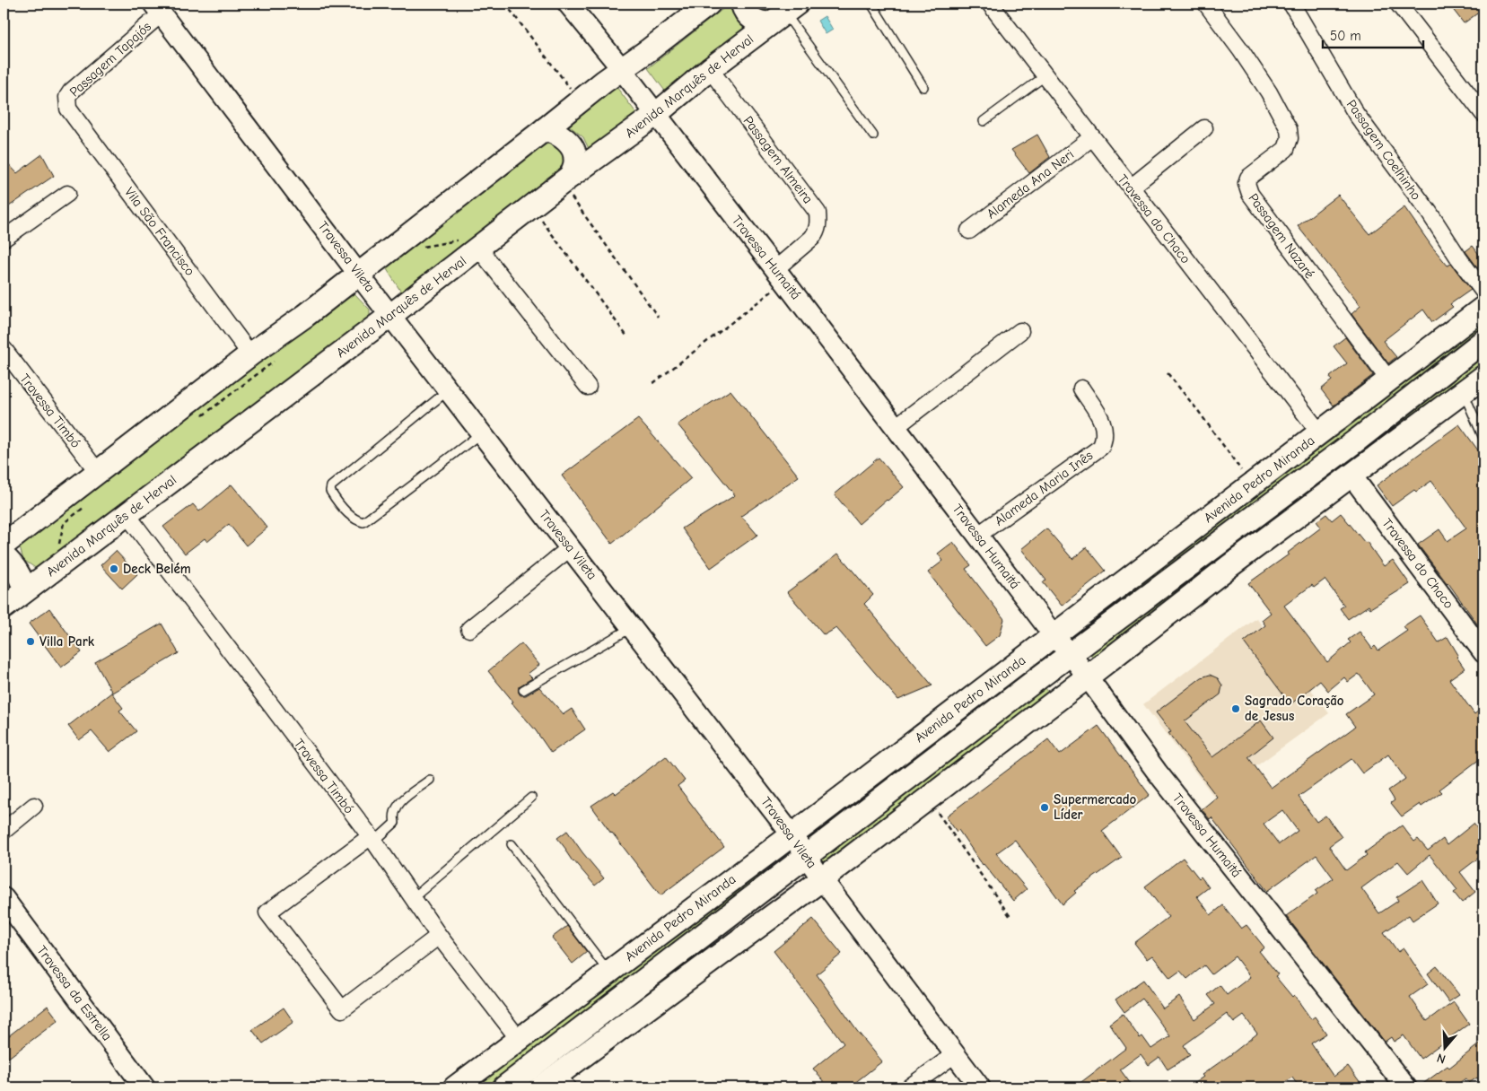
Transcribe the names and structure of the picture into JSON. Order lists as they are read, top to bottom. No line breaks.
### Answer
{"streets":{"main road":["Avenida Marquês de Herval","Avenida Pedro Miranda"],"street":["Passagem Tapajós","Passagem Coelhinho","Passagem Almeira","Alameda Ana Neri","Travessa do Chaco","Vila São Francisco","Passagem Nazaré","Travessa Vileta","Travessa Humaitá","Travessa Timbó","Alameda Maria Inês","Travessa da Estrella"]},"crossings":[["Passagem Tapajós","Vila São Francisco"],["Passagem Tapajós","Travessa Vileta"],["Avenida Marquês de Herval","Passagem Almeira"],["Avenida Marquês de Herval","Travessa Vileta"],["Avenida Marquês de Herval","Travessa Humaitá"],["Avenida Marquês de Herval","Travessa Timbó"],["Passagem Almeira","Travessa Humaitá"],["Alameda Ana Neri","Travessa do Chaco"],["Travessa do Chaco","Avenida Pedro Miranda"],["Passagem Nazaré","Avenida Pedro Miranda"],["Travessa Vileta","Avenida Pedro Miranda"],["Travessa Humaitá","Avenida Pedro Miranda"],["Travessa Humaitá","Alameda Maria Inês"],["Travessa Timbó","Avenida Pedro Miranda"]],"places":["Deck Belém","Villa Park","Sagrado Coração de Jesus","Supermercado Líder"],"scale_bar":"50 m","north":"bottom"}
